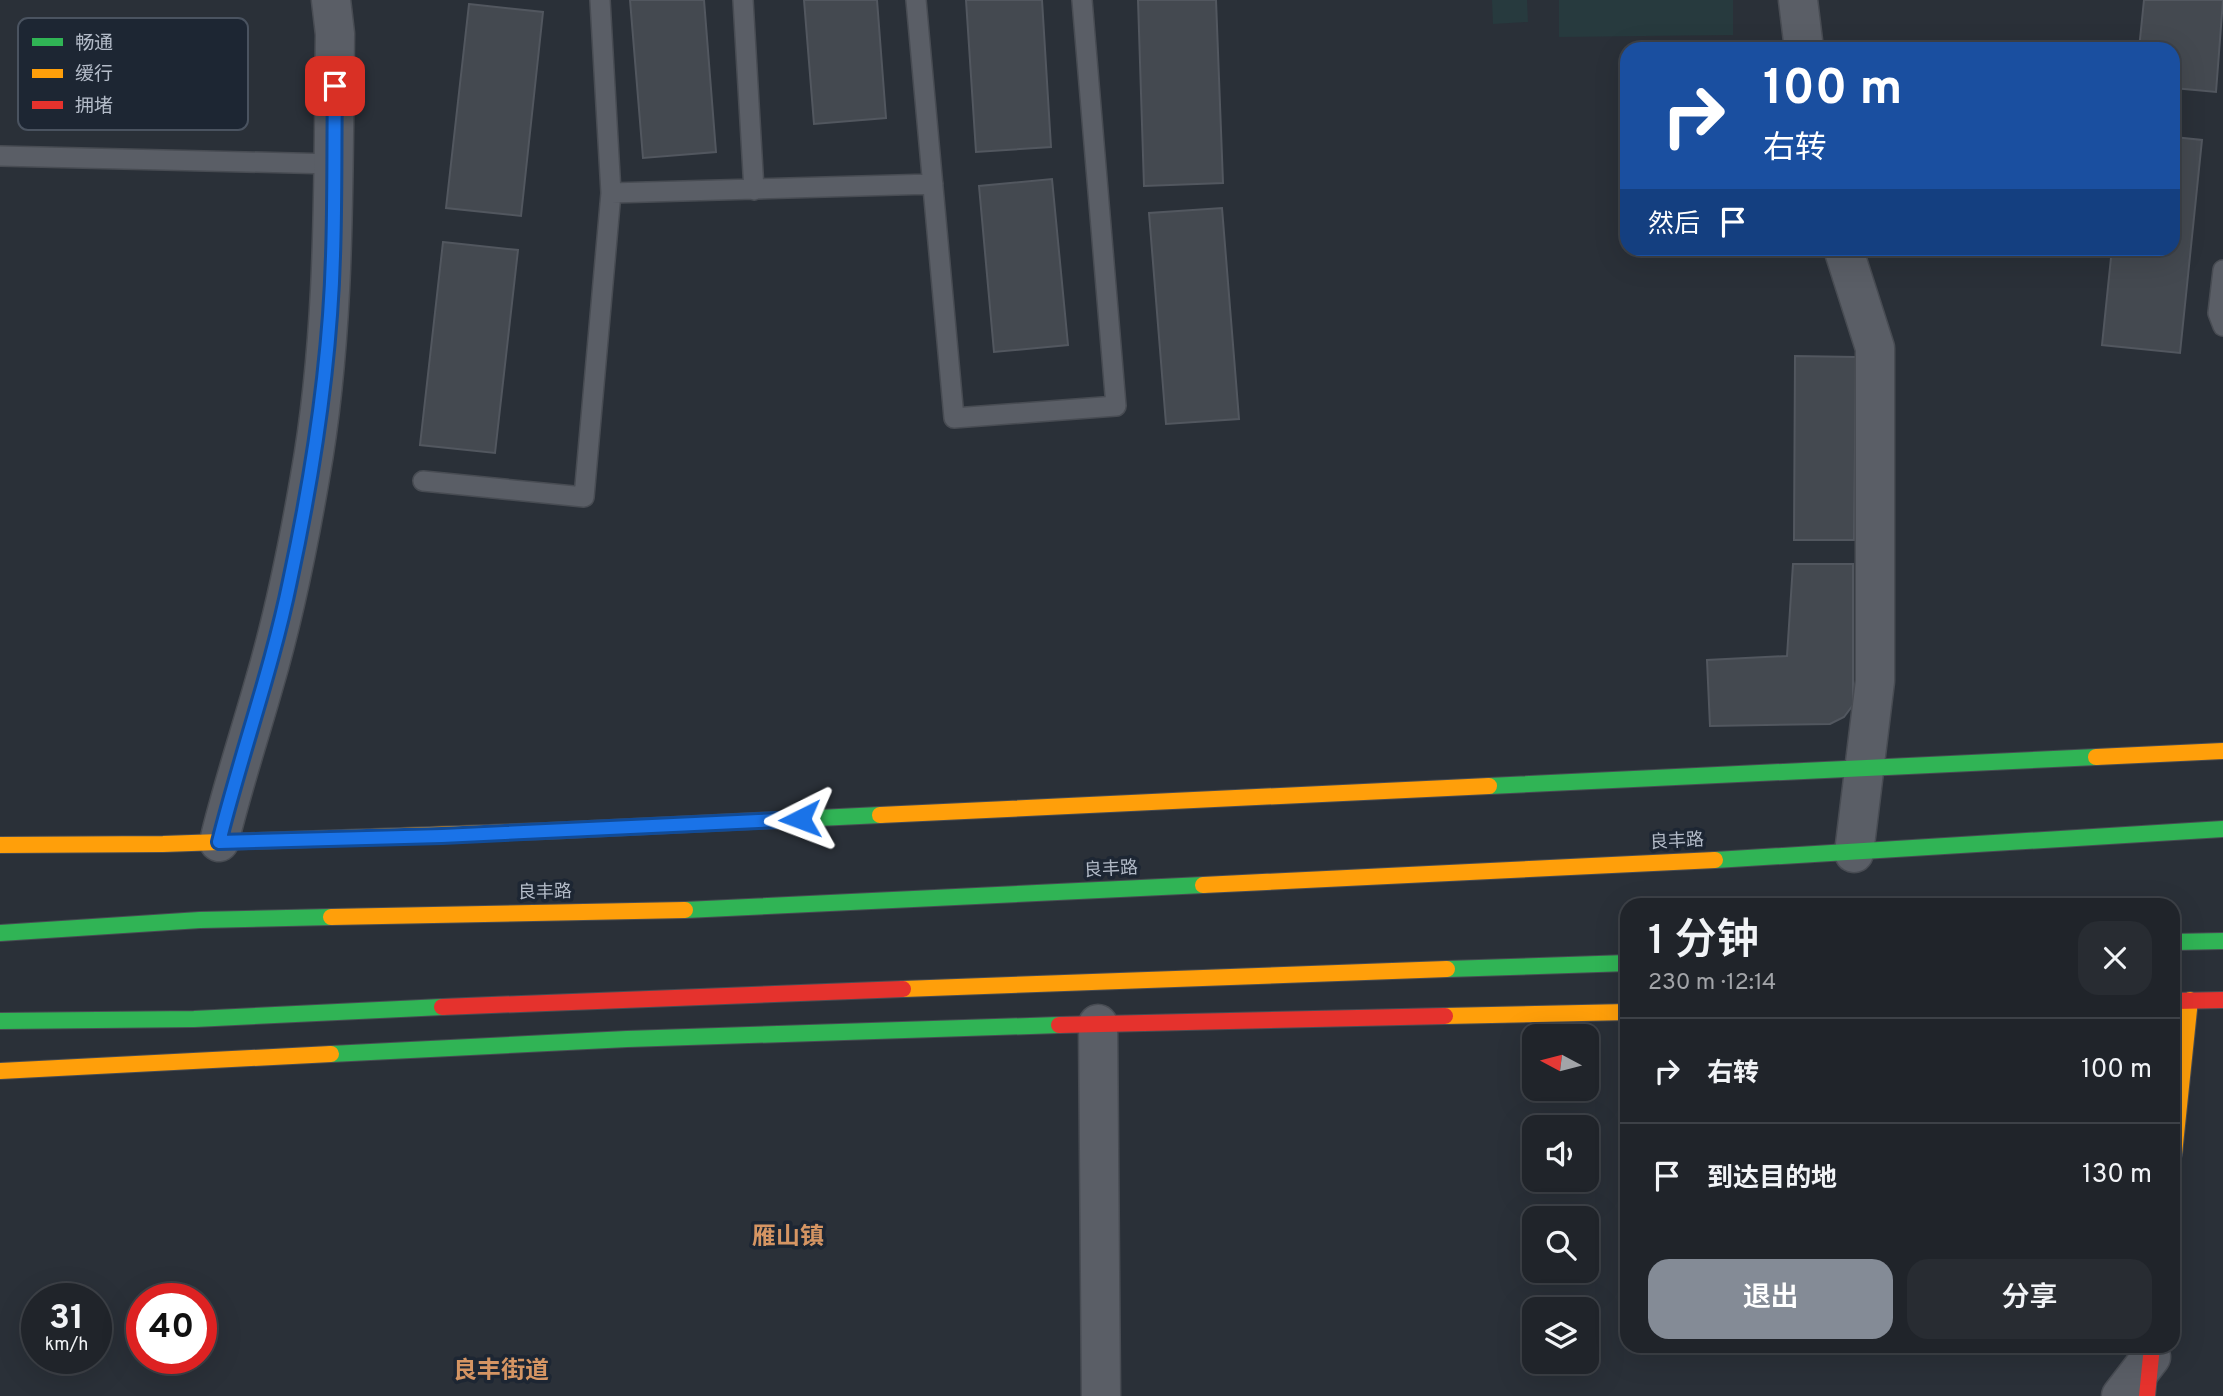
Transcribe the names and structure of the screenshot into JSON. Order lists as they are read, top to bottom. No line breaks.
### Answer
{"streets":{"main road":["良丰路"]},"districts":["雁山镇","良丰街道"],"legend":["畅通","缓行","拥堵"],"north":"left","page":{"turn":["100 m","右转"],"then":"然后","heading":["1 分钟","230 m · 12:14"],"list":[{"name":"右转","value":"100 m"},{"name":"到达目的地","value":"130 m"}],"buttons":["退出","分享"],"speed":"31 km/h","limit":"40"}}
